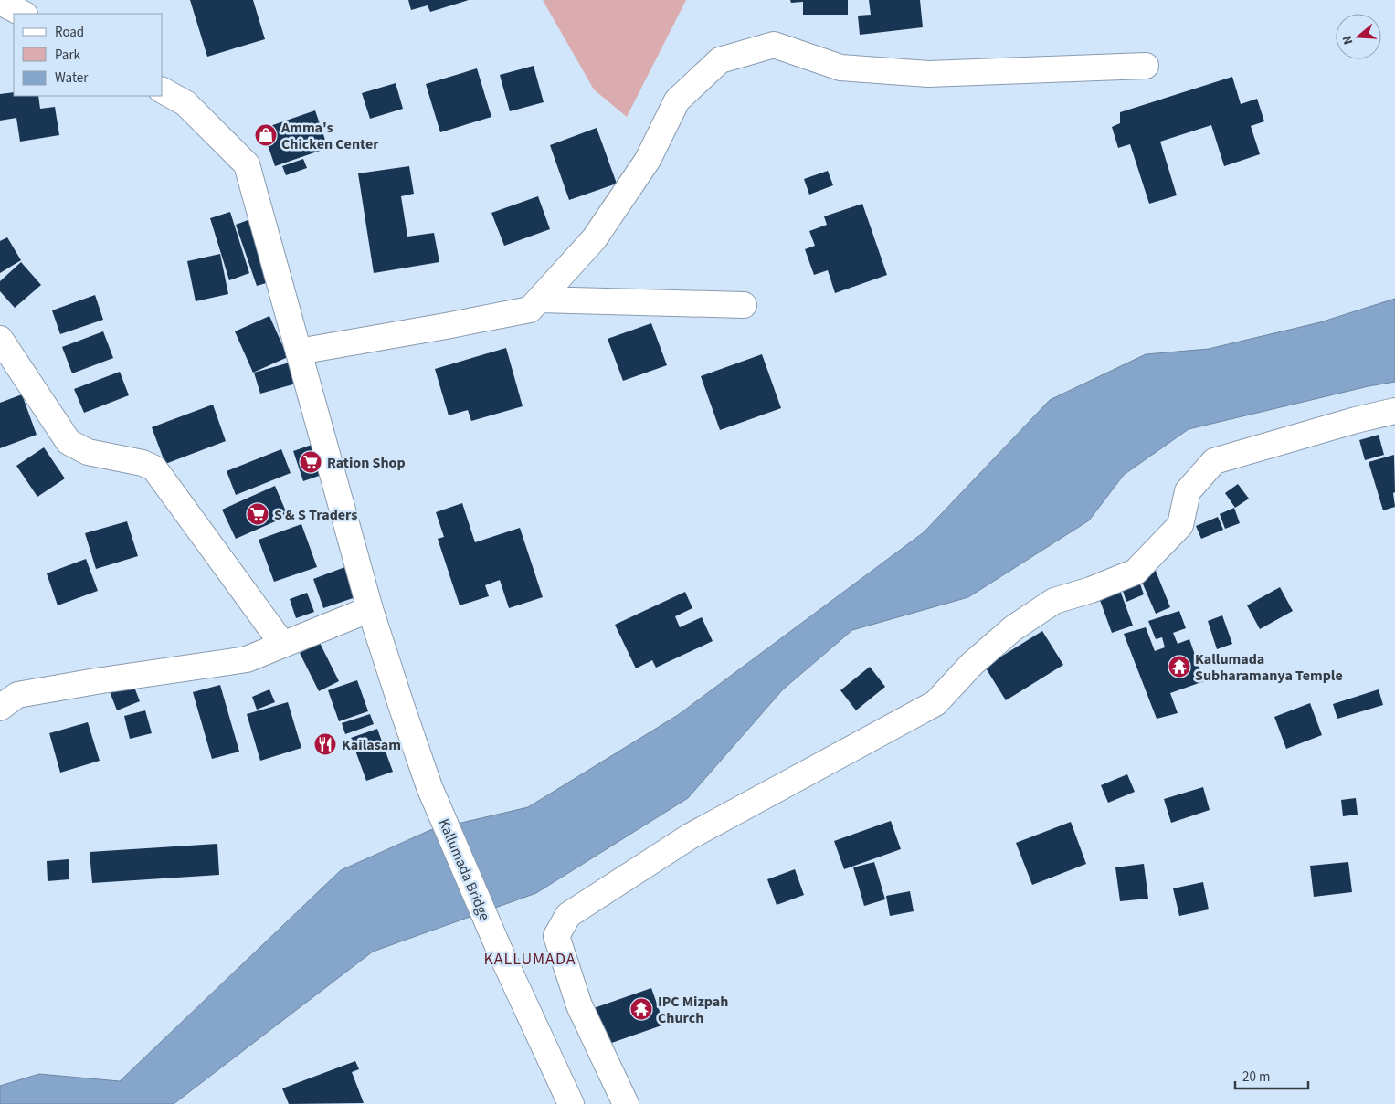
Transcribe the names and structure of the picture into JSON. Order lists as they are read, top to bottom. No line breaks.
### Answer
{"streets":{"main road":["Kallumada Bridge"]},"districts":["KALLUMADA"],"places":{"shop":["Amma's Chicken Center"],"supermarket":["Ration Shop","S & S Traders"],"temple":["Kallumada Subharamanya Temple","IPC Mizpah Church"],"restaurant":["Kailasam"]},"legend":["Road","Park","Water"],"scale_bar":"20 m","north":"left"}
